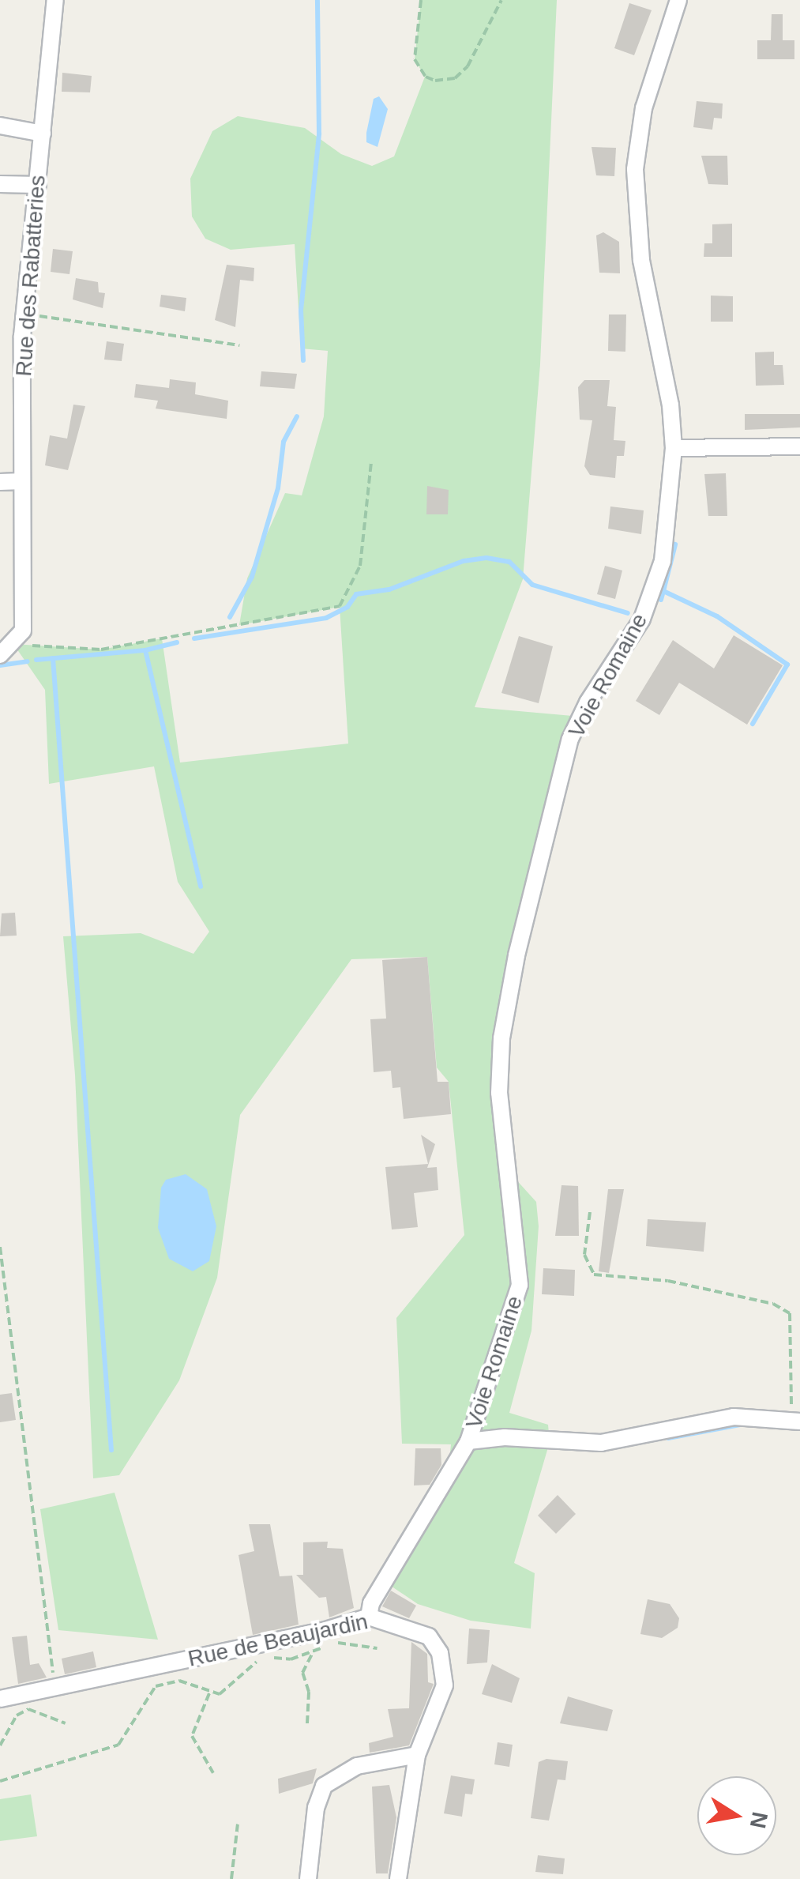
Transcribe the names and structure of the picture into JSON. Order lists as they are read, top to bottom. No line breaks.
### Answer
{"streets":{"street":["Rue des Rabatteries","Voie Romaine","Rue de Beaujardin"]},"crossings":[["Voie Romaine","Rue de Beaujardin"]],"north":"right"}
